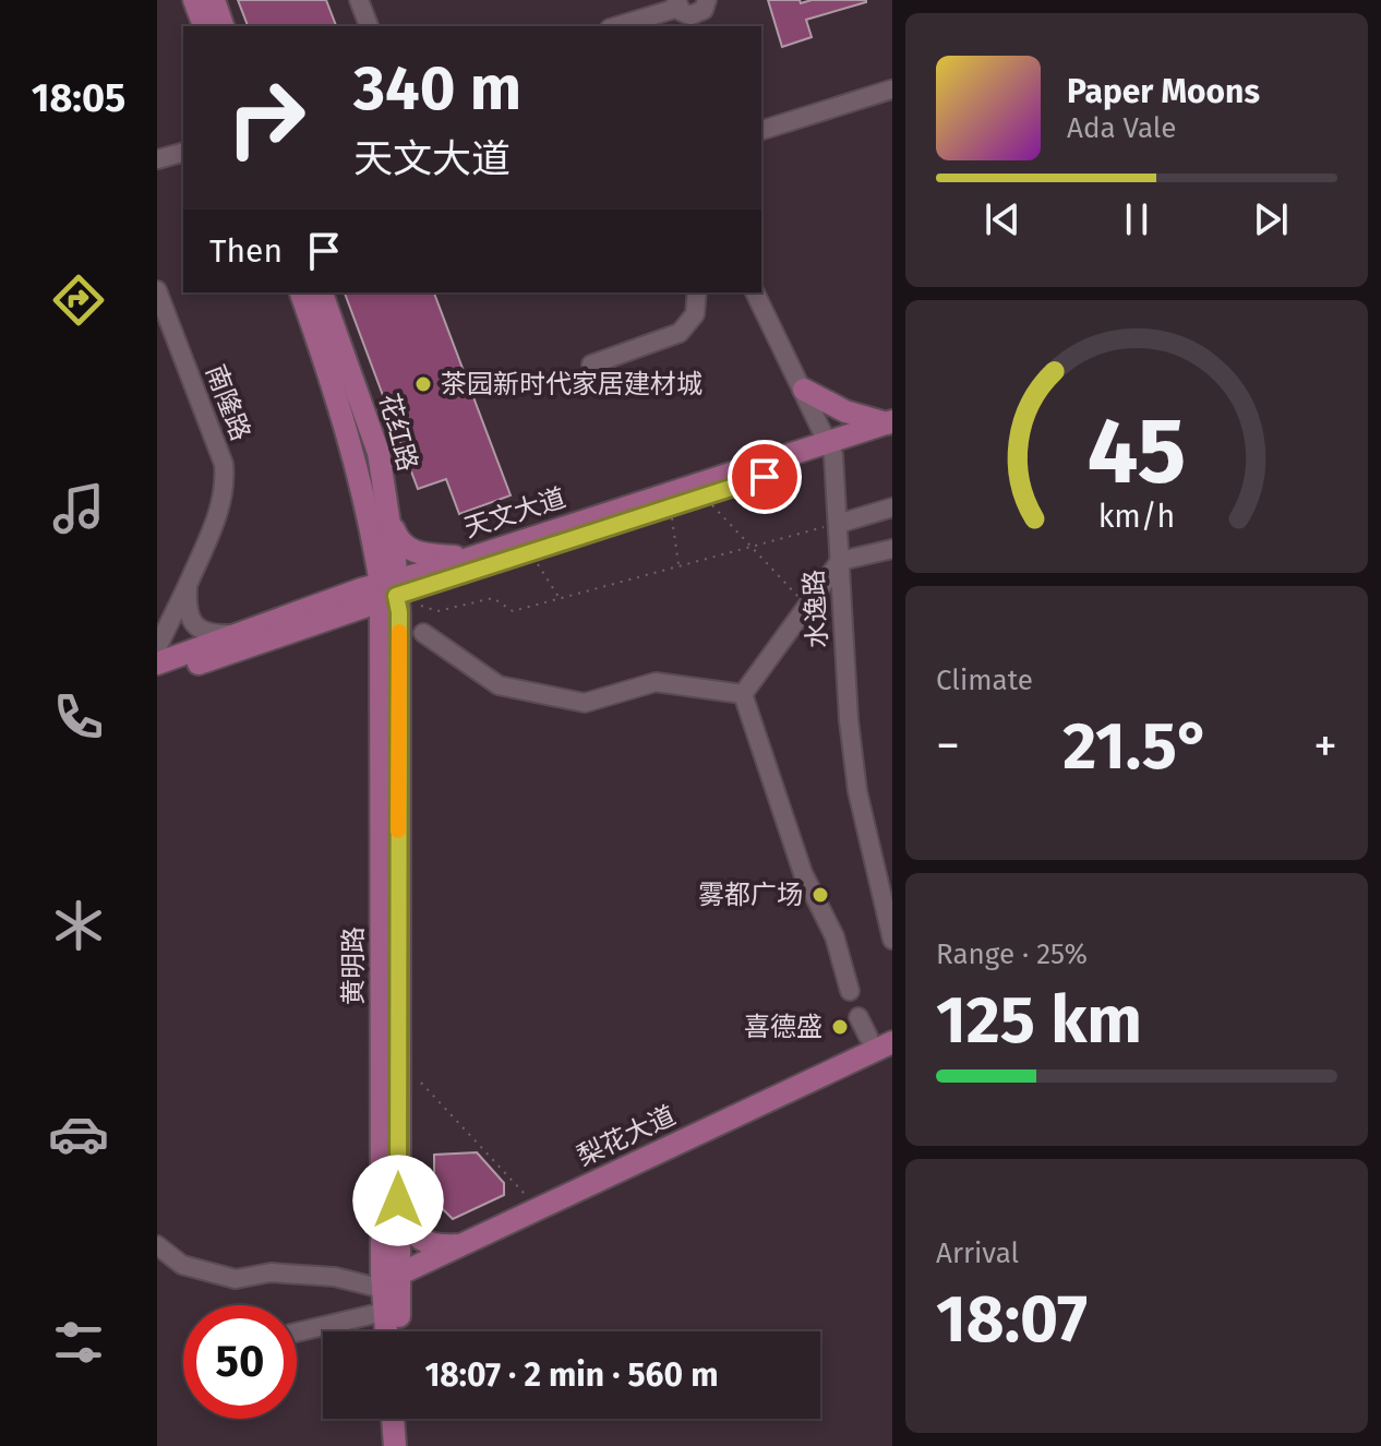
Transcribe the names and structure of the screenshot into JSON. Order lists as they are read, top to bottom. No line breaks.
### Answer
{"streets":{"main road":["花红路","天文大道","黄明路","梨花大道"],"street":["南隆路","水逸路"]},"crossings":[["花红路","天文大道"],["花红路","黄明路"],["天文大道","水逸路"],["天文大道","黄明路"],["黄明路","梨花大道"]],"places":["茶园新时代家居建材城","雾都广场","喜德盛"],"page":{"tabs":"18:05","turn":["340 m","天文大道"],"song":["Paper Moons","Ada Vale"],"then":"Then","tile":["Climate",["Range · 25%","125 km"],["Arrival","18:07"]],"heat":["−","21.5°","+"],"limit":"50","trip":"18:07 · 2 min · 560 m","gauge":["45","km/h"]}}
